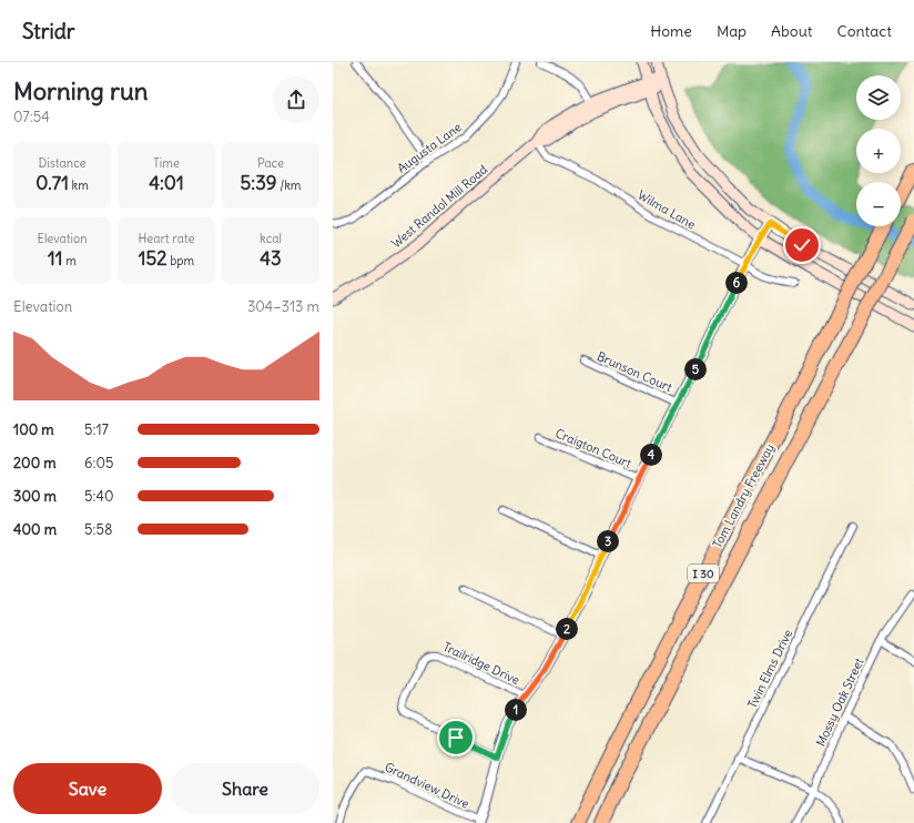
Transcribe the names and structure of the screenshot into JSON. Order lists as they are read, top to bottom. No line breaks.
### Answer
{"streets":{"highway":["Tom Landry Freeway","I 30"],"main road":["West Randol Mill Road"],"street":["Augusta Lane","Wilma Lane","Brunson Court","Craigton Court","Trailridge Drive","Twin Elms Drive","Mossy Oak Street","Grandview Drive"]},"crossings":[["West Randol Mill Road","Wilma Lane"]],"page":{"header":"Stridr","nav":["Home","Map","About","Contact"],"heading":["Morning run","07:54"],"map_buttons":["+","−"],"stats":[["Distance","0.71 km"],["Time","4:01"],["Pace","5:39 /km"],["Elevation","11 m"],["Heart rate","152 bpm"],["kcal","43"]],"pins":["6","5","4","3","2","1"],"chart":["Elevation","304–313 m"],"list":[{"name":"100 m","note":"5:17"},{"name":"200 m","note":"6:05"},{"name":"300 m","note":"5:40"},{"name":"400 m","note":"5:58"}],"buttons":["Save","Share"]}}
